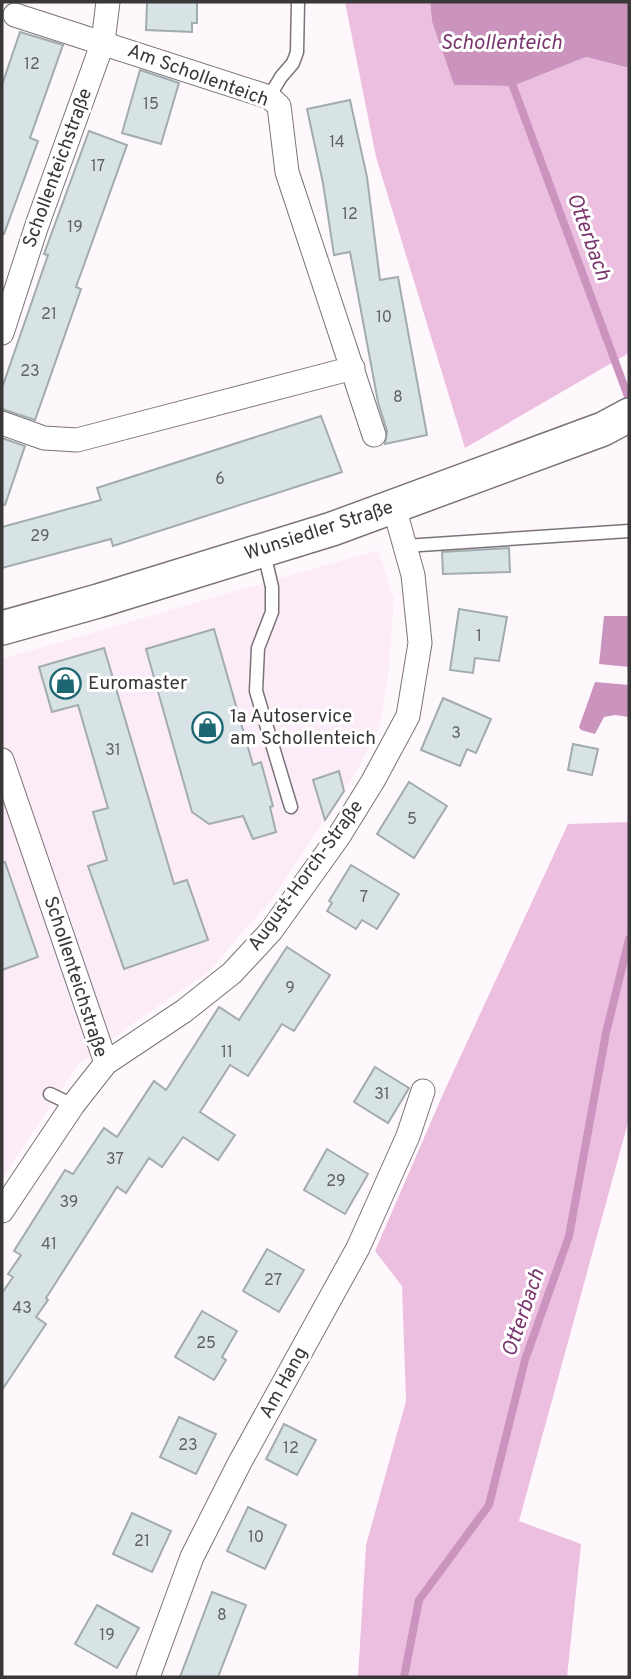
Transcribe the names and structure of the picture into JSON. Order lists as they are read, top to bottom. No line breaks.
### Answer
{"streets":{"main road":["Wunsiedler Straße"],"street":["Am Schollenteich","Schollenteichstraße","August-Horch-Straße","Am Hang"]},"crossings":[["Am Schollenteich","Schollenteichstraße"],["Schollenteichstraße","August-Horch-Straße"],["Wunsiedler Straße","August-Horch-Straße"]],"water":["Schollenteich","Otterbach"],"places":{"shop":["Euromaster","1a Autoservice am Schollenteich"]},"house_numbers":["12","15","14","17","12","19","21","10","23","8","6","29","1","3","31","5","7","9","11","31","37","29","39","41","27","43","25","23","12","10","21","8","19"]}
